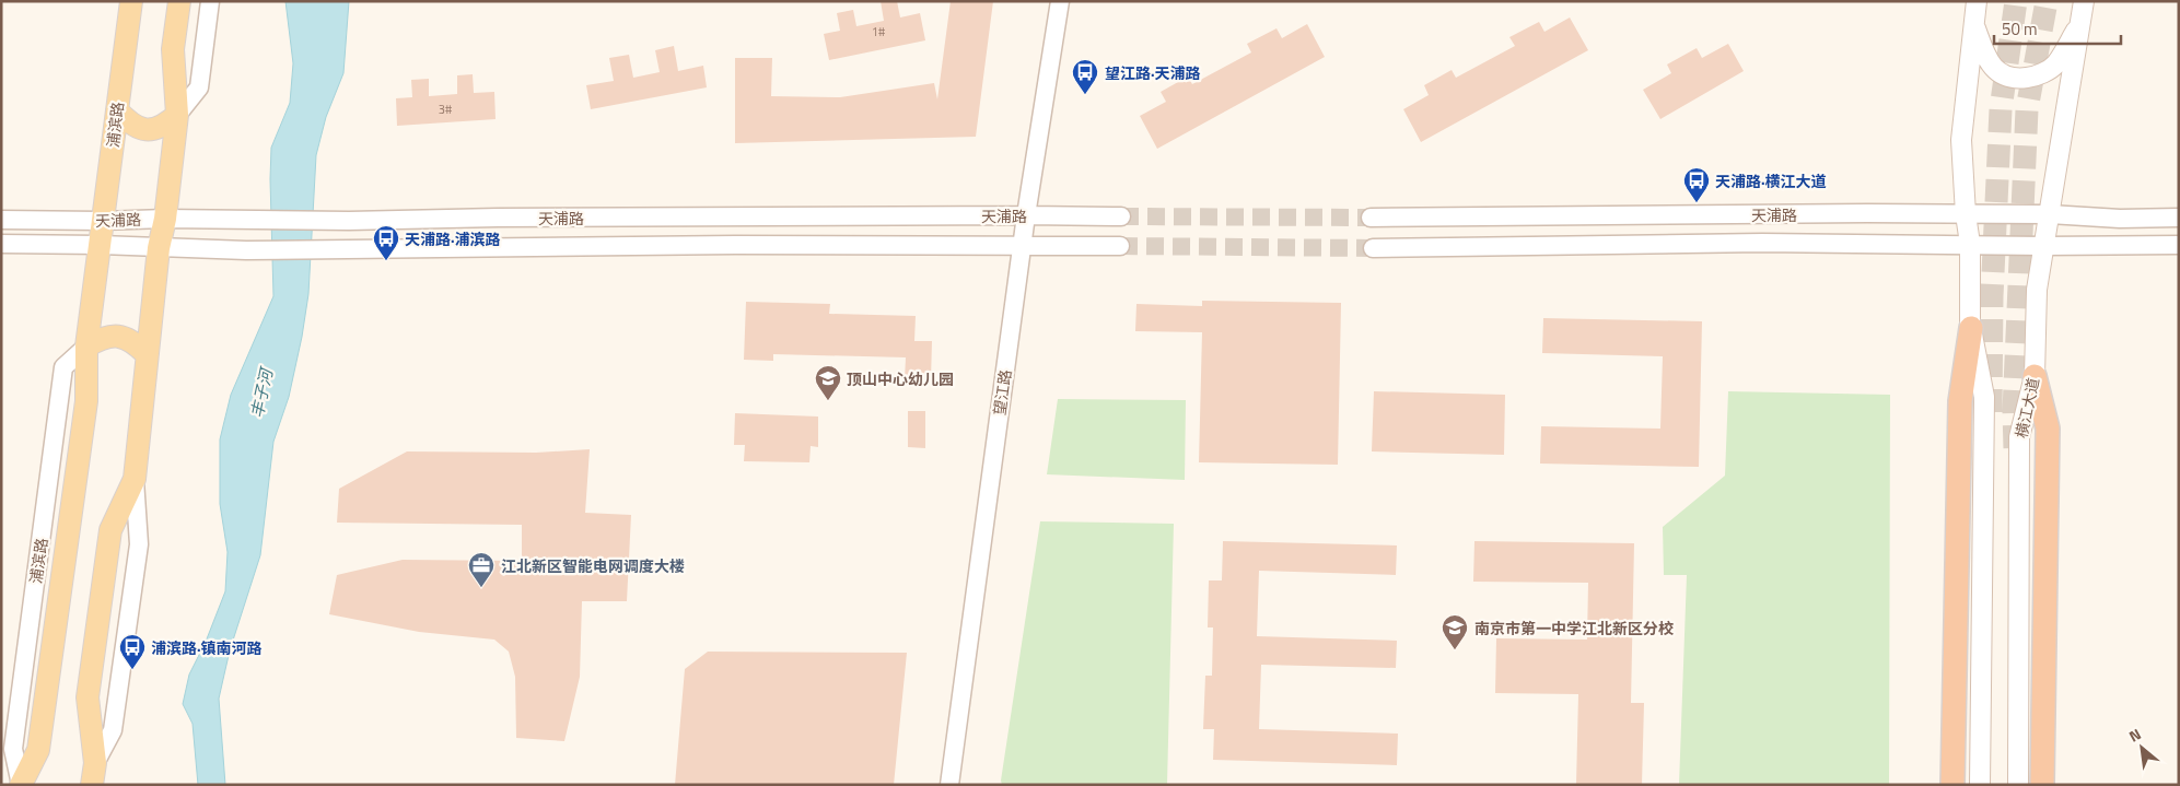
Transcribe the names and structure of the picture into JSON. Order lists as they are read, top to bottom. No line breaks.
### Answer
{"streets":{"main road":["浦滨路","横江大道"],"street":["天浦路","望江路"]},"crossings":[["浦滨路","天浦路"],["天浦路","望江路"],["天浦路","横江大道"]],"water":["丰子河"],"places":{"bus stop":["望江路·天浦路","天浦路·横江大道","天浦路·浦滨路","浦滨路·镇南河路"],"school or university":["顶山中心幼儿园","南京市第一中学江北新区分校"],"office":["江北新区智能电网调度大楼"]},"house_numbers":["1#","3#"],"scale_bar":"50 m","north":"top left"}
